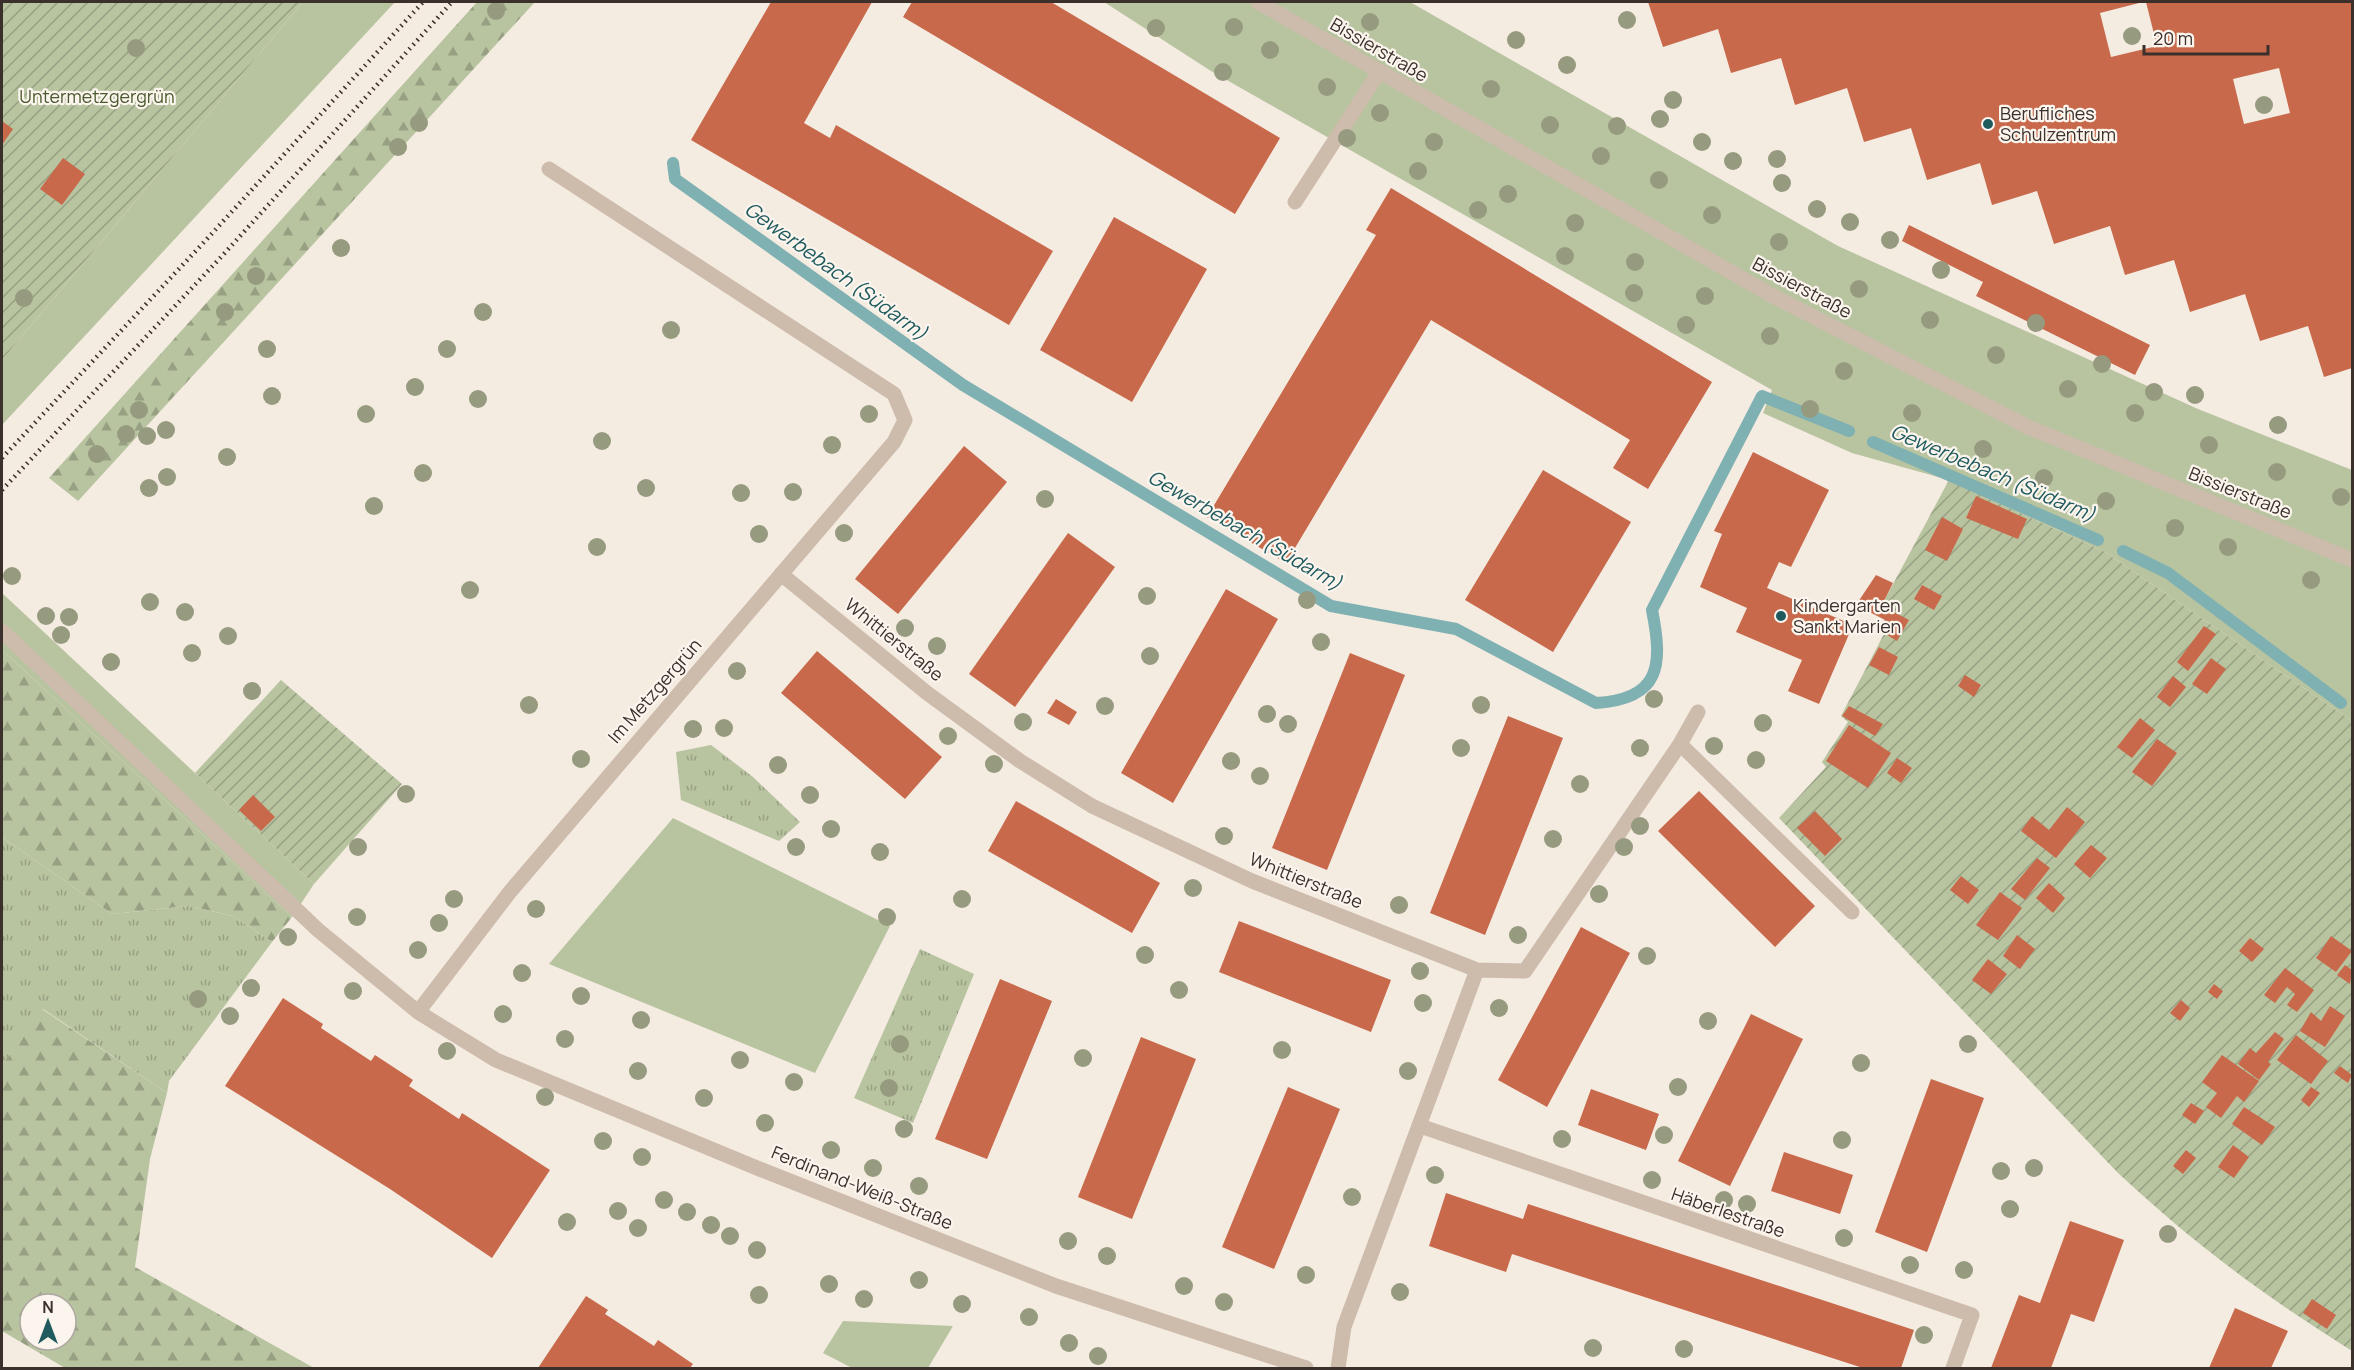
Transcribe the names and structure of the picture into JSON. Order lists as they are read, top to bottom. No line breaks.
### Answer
{"streets":{"street":["Bissierstraße","Whittierstraße","Im Metzgergrün","Ferdinand-Weiß-Straße","Häberlestraße"]},"crossings":[["Whittierstraße","Im Metzgergrün"],["Im Metzgergrün","Ferdinand-Weiß-Straße"]],"water":["Gewerbebach (Südarm)"],"parks":["Untermetzgergrün"],"places":["Berufliches Schulzentrum","Kindergarten Sankt Marien"],"scale_bar":"20 m","north":"top"}
